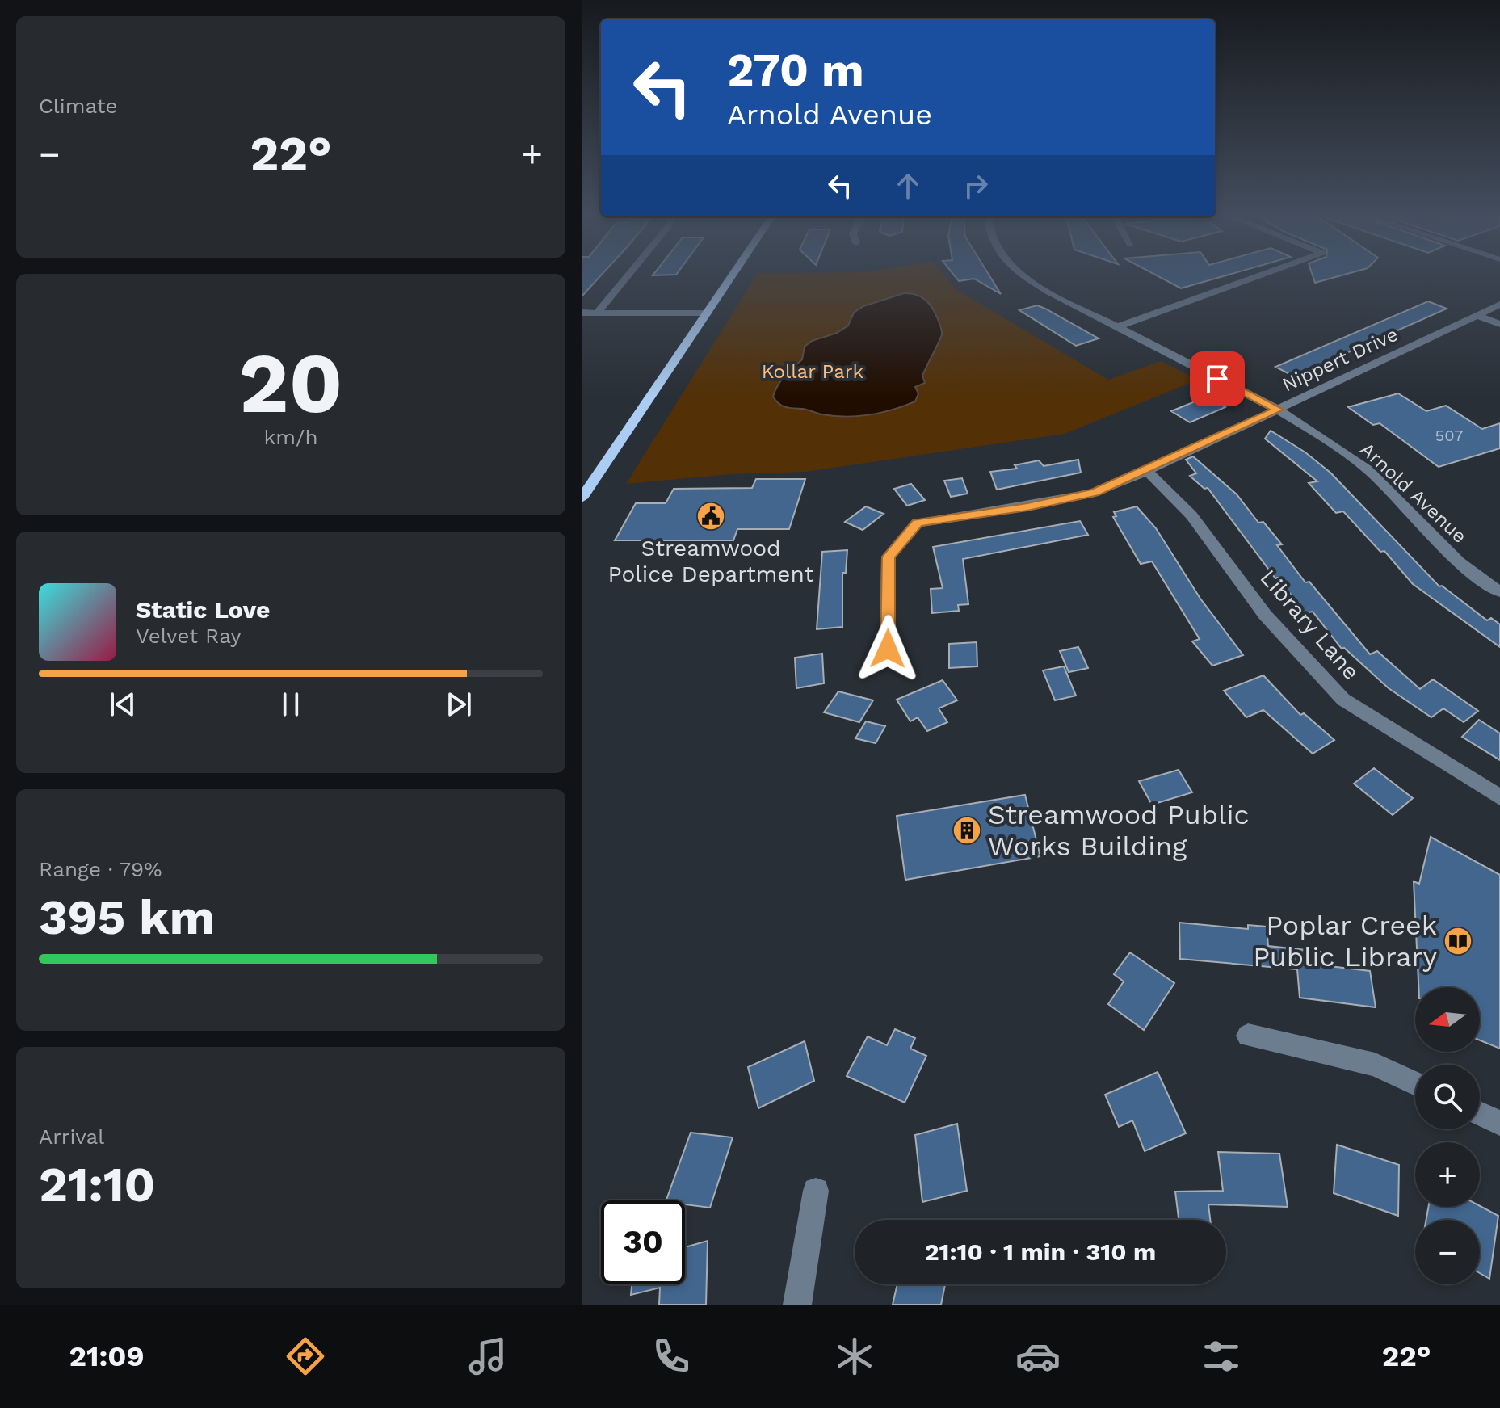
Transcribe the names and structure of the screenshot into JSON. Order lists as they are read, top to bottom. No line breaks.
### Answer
{"streets":{"street":["Nippert Drive","Arnold Avenue","Library Lane"]},"crossings":[["Nippert Drive","Arnold Avenue"],["Nippert Drive","Library Lane"]],"parks":["Kollar Park"],"places":{"public building":["Streamwood Police Department"],"building":["Streamwood Public Works Building"],"library":["Poplar Creek Public Library"]},"house_numbers":["507"],"north":"left","page":{"tile":["Climate",["20","km/h"],["Range · 79%","395 km"],["Arrival","21:10"]],"turn":["270 m","Arnold Avenue"],"heat":["−","22°","+"],"song":["Static Love","Velvet Ray"],"map_buttons":["+","−"],"limit":"30","trip":"21:10 · 1 min · 310 m","tabs":["21:09","22°"]}}
